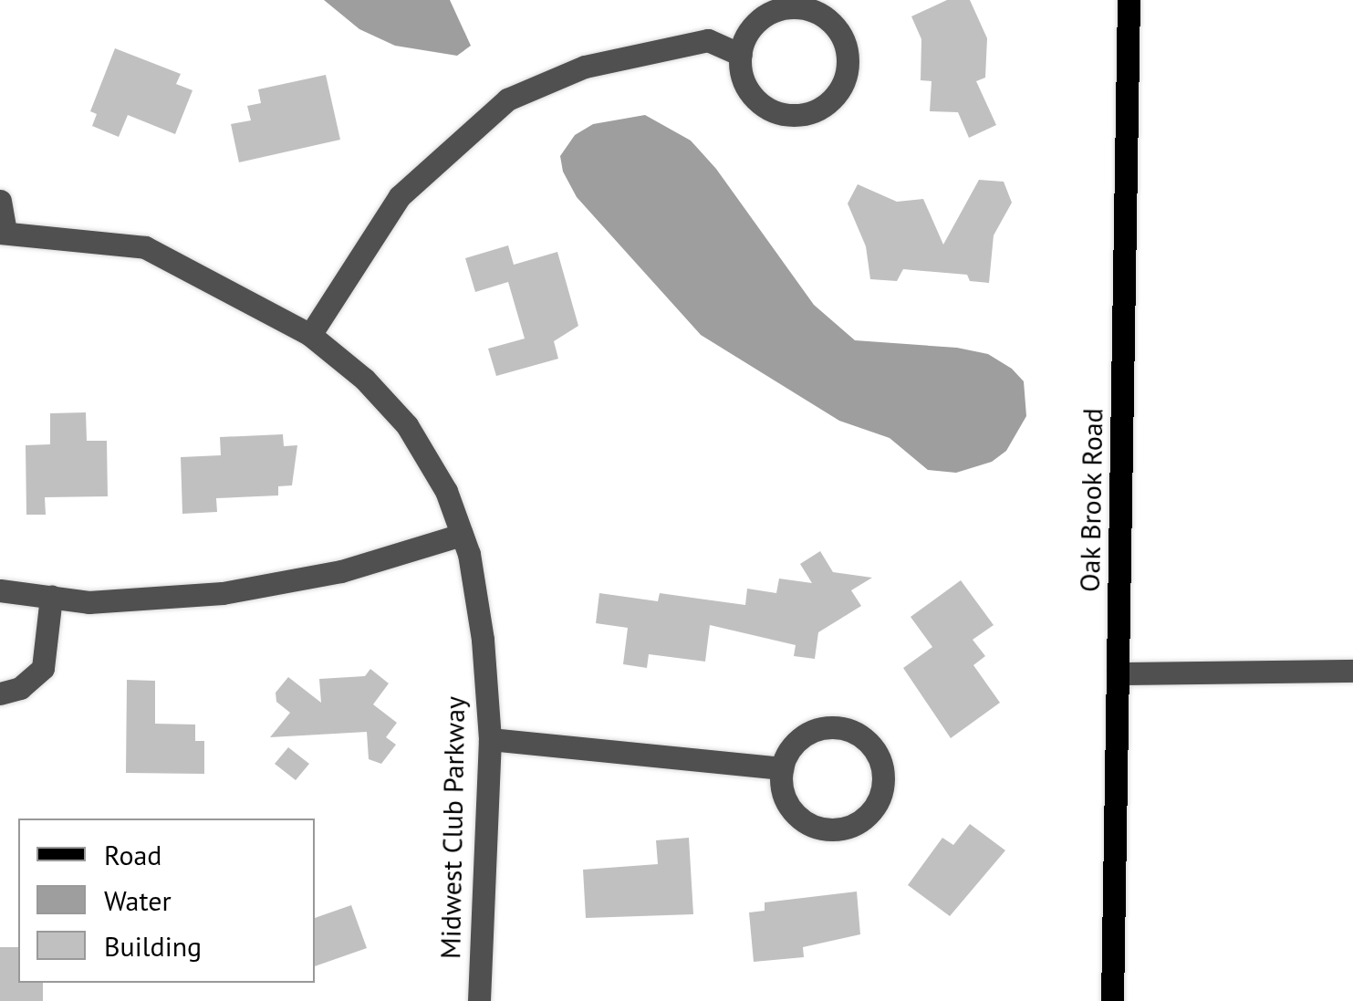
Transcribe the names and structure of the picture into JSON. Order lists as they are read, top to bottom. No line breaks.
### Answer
{"streets":{"main road":["Oak Brook Road"],"street":["Midwest Club Parkway"]},"legend":["Road","Water","Building"]}
